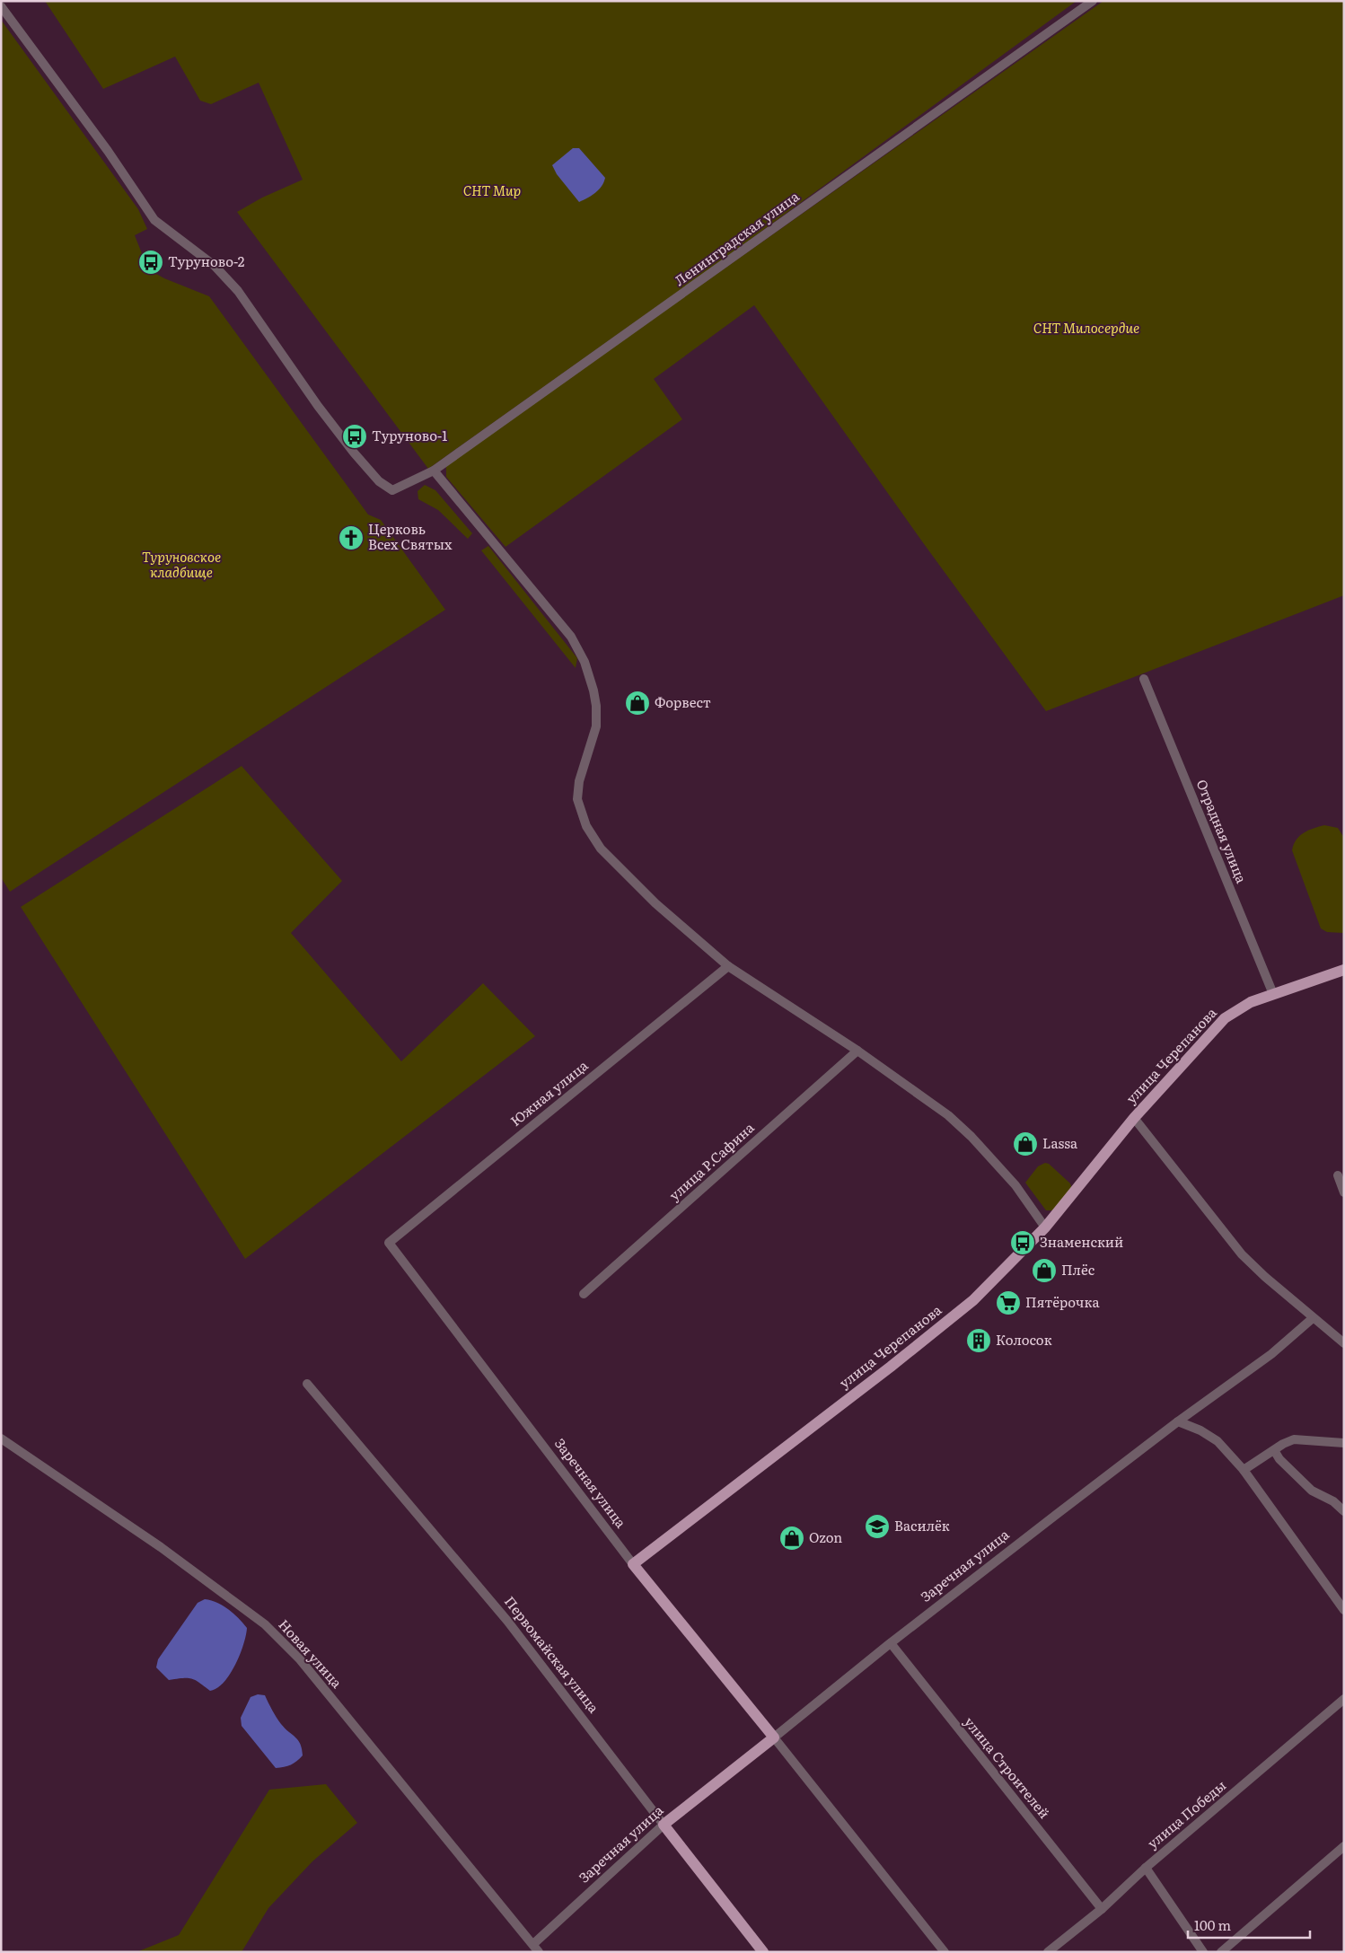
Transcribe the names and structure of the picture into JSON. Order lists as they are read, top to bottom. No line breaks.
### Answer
{"streets":{"main road":["улица Черепанова","Заречная улица","Первомайская улица"],"street":["Ленинградская улица","Отрадная улица","Южная улица","улица Р.Сафина","Новая улица","улица Строителей","улица Победы"]},"crossings":[["Отрадная улица","улица Черепанова"],["улица Черепанова","Заречная улица"],["Южная улица","Заречная улица"],["Заречная улица","Новая улица"],["Заречная улица","Первомайская улица"],["Заречная улица","улица Строителей"],["улица Строителей","улица Победы"]],"parks":["СНТ Мир","СНТ Милосердие","Туруновское кладбище"],"places":{"bus stop":["Туруново-2","Туруново-1","Знаменский"],"church":["Церковь Всех Святых"],"shop":["Форвест","Lassa","Плёс","Ozon"],"supermarket":["Пятёрочка"],"building":["Колосок"],"school or university":["Василёк"]},"scale_bar":"100 m"}
